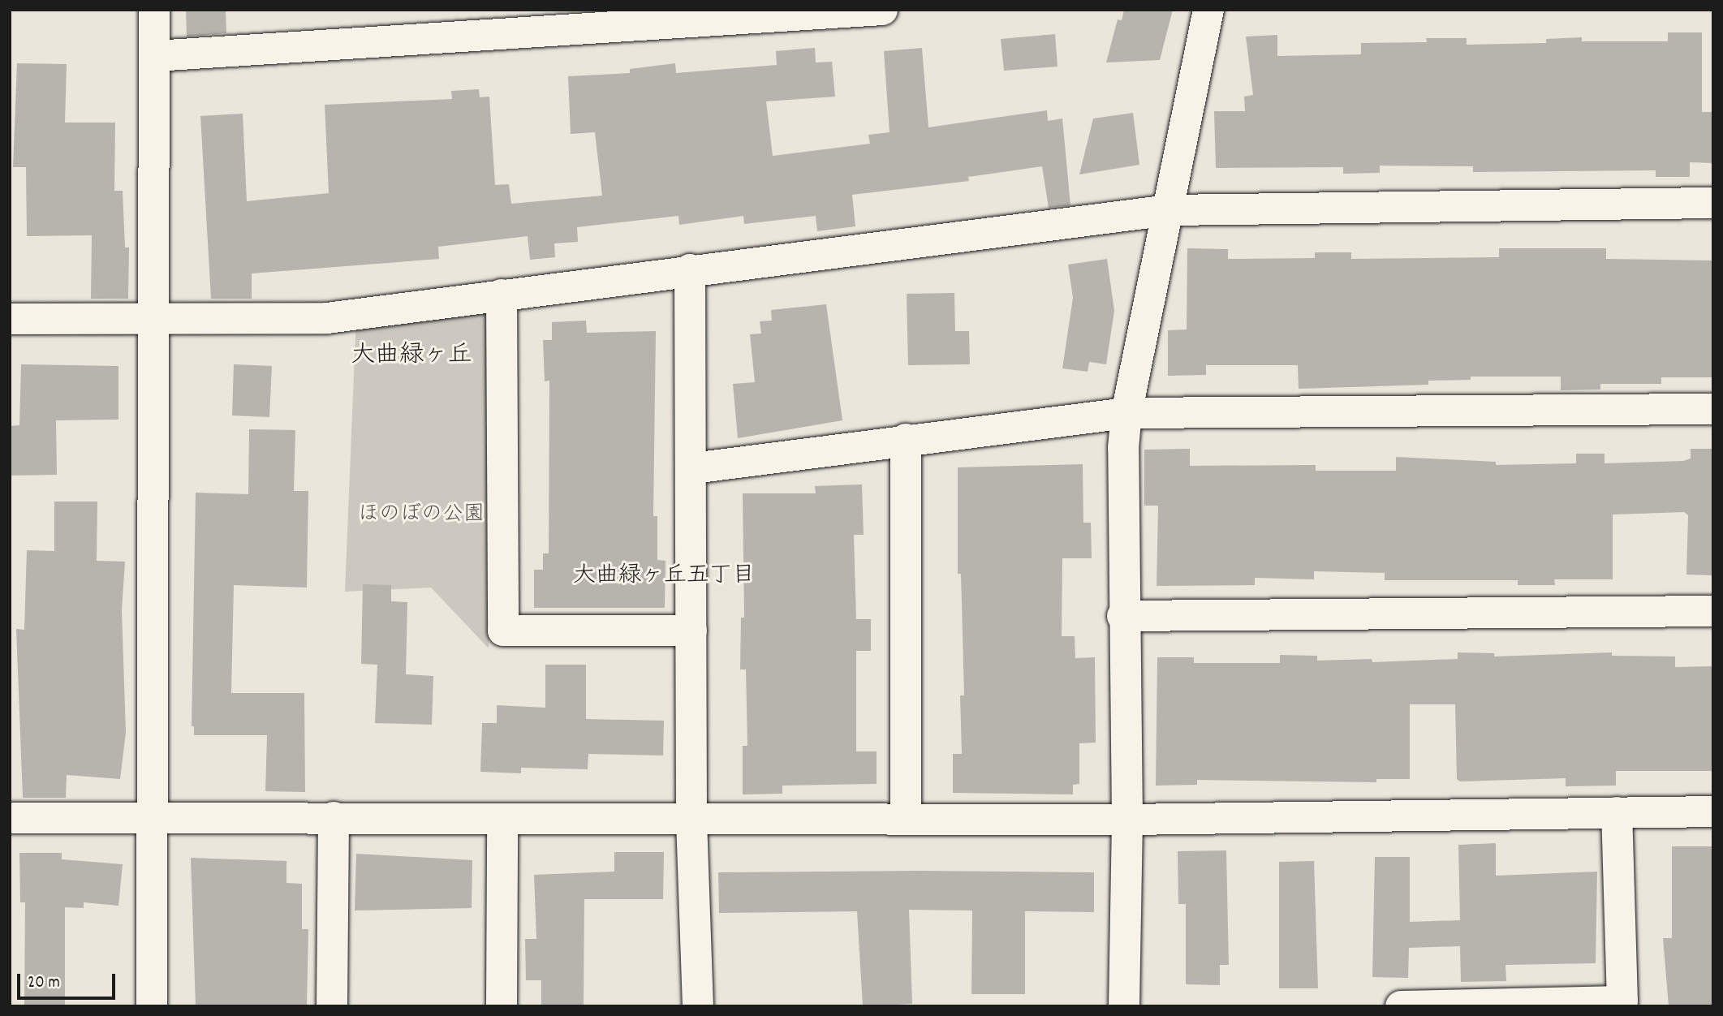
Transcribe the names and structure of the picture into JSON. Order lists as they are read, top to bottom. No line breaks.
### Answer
{"districts":["大曲緑ヶ丘","大曲緑ヶ丘五丁目"],"parks":["ほのぼの公園"],"scale_bar":"20 m"}
